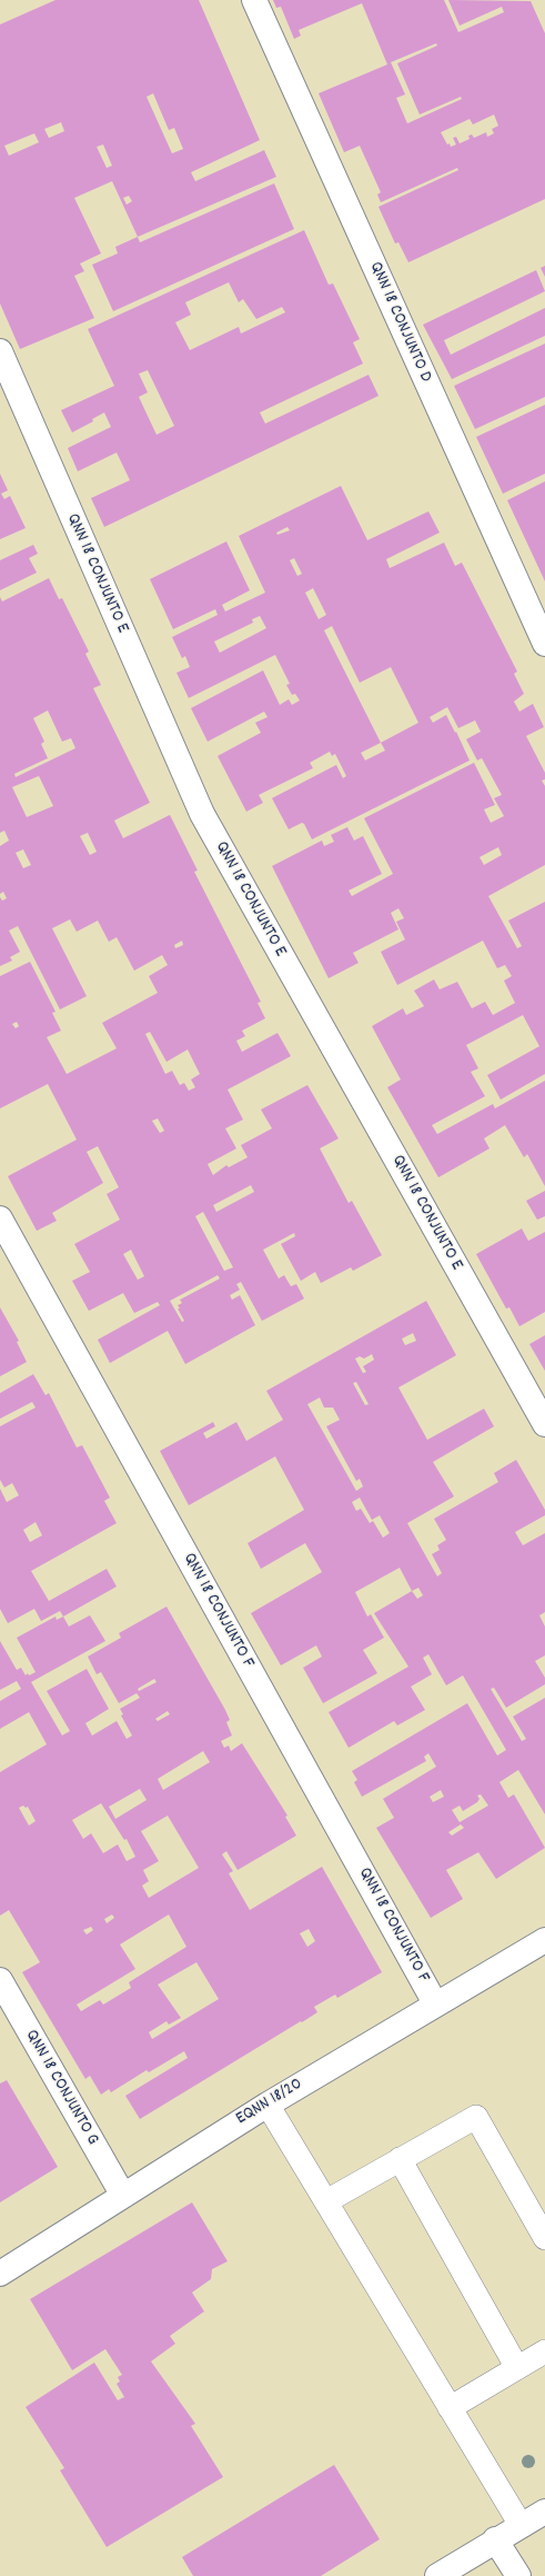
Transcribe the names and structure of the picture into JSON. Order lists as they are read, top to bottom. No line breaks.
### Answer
{"streets":{"street":["QNN 18 CONJUNTO D","QNN 18 CONJUNTO E","QNN 18 CONJUNTO F","QNN 18 CONJUNTO G","EQNN 18/20"]},"crossings":[["QNN 18 CONJUNTO F","EQNN 18/20"],["QNN 18 CONJUNTO G","EQNN 18/20"]]}
